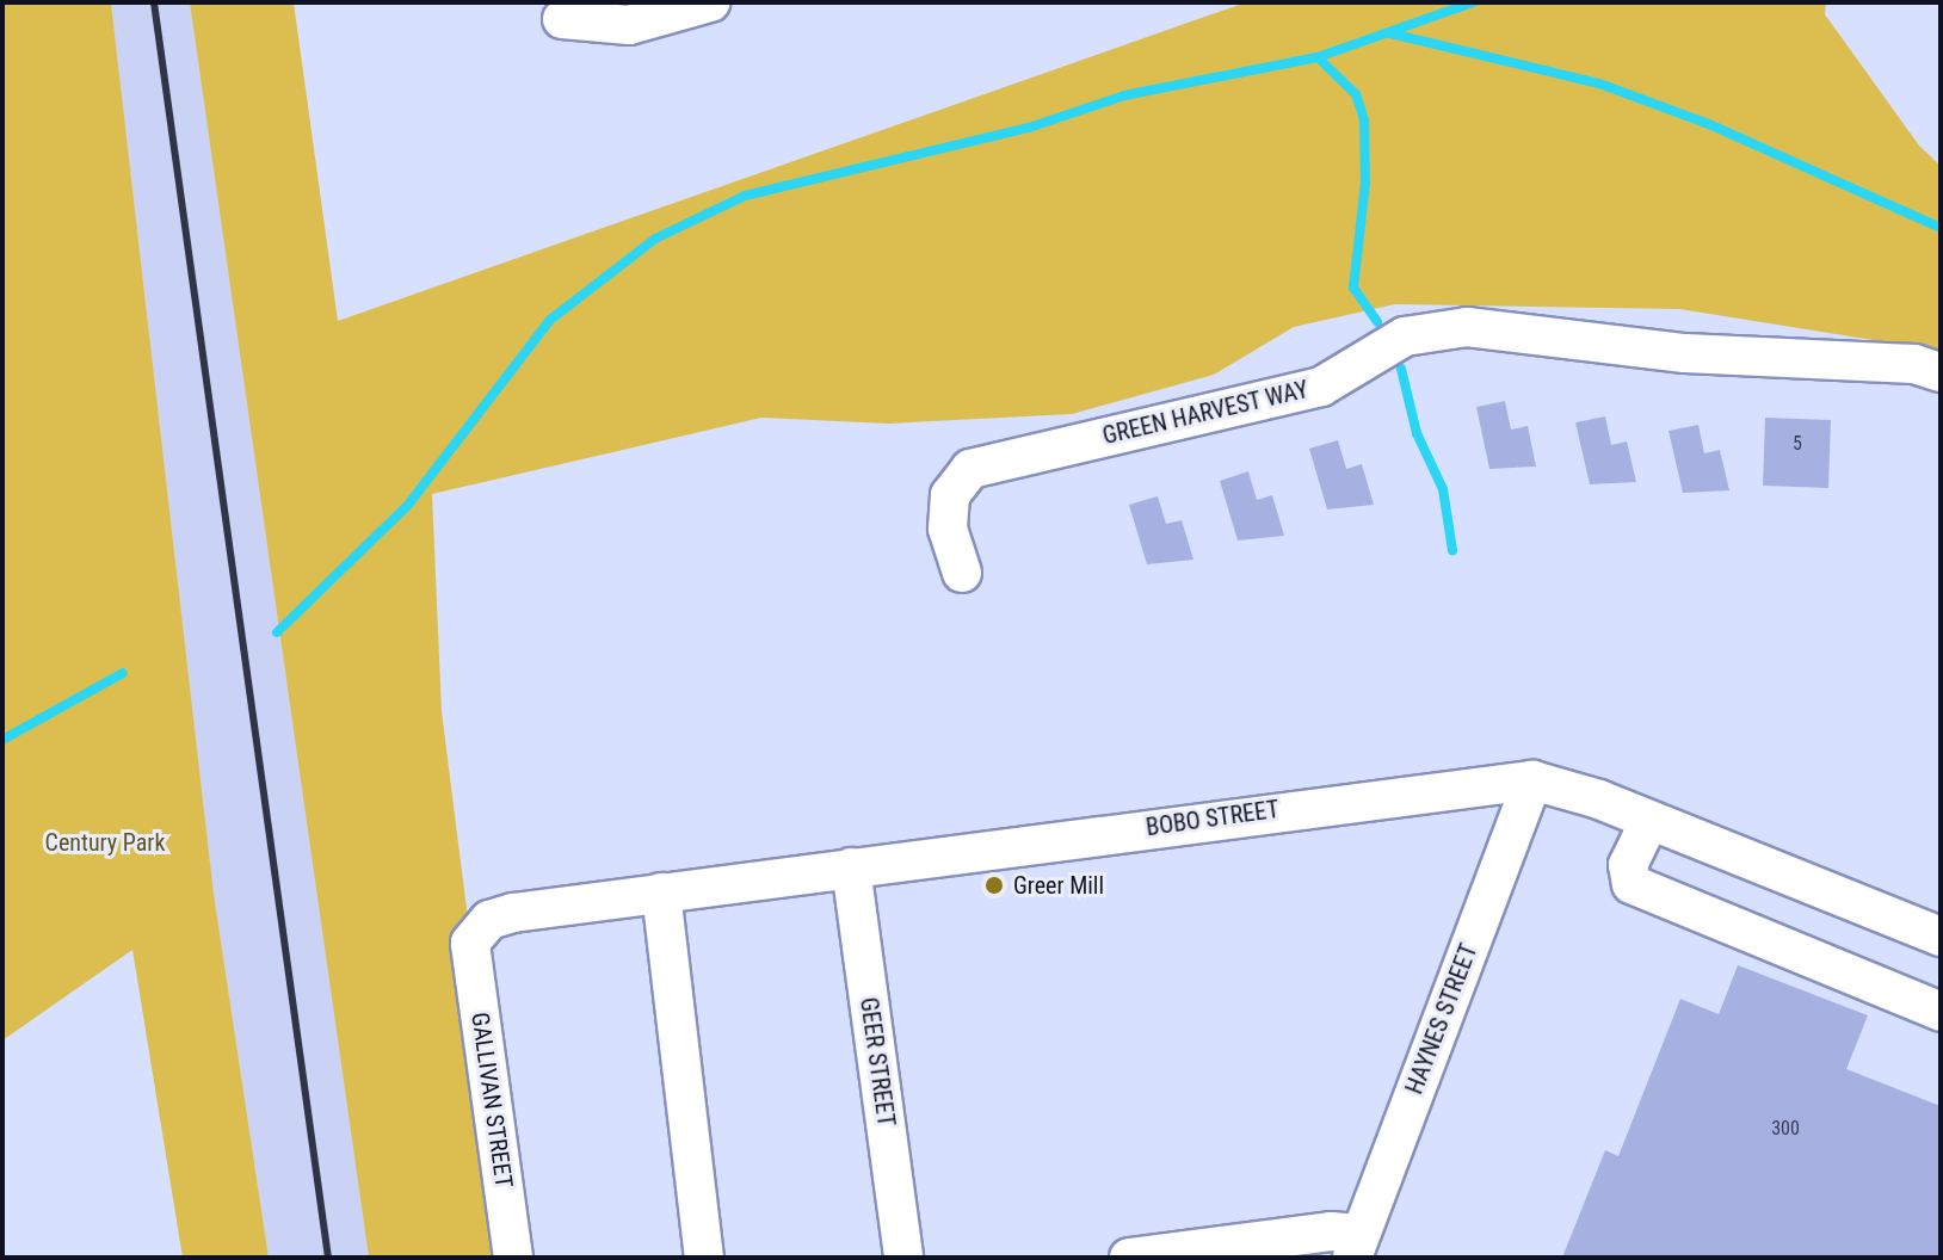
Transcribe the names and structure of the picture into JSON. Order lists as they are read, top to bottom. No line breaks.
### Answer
{"streets":{"street":["GREEN HARVEST WAY","BOBO STREET","HAYNES STREET","GEER STREET","GALLIVAN STREET"]},"crossings":[["BOBO STREET","HAYNES STREET"],["BOBO STREET","GEER STREET"],["BOBO STREET","GALLIVAN STREET"]],"parks":["Century Park"],"places":["Greer Mill"],"house_numbers":["5","300"]}
